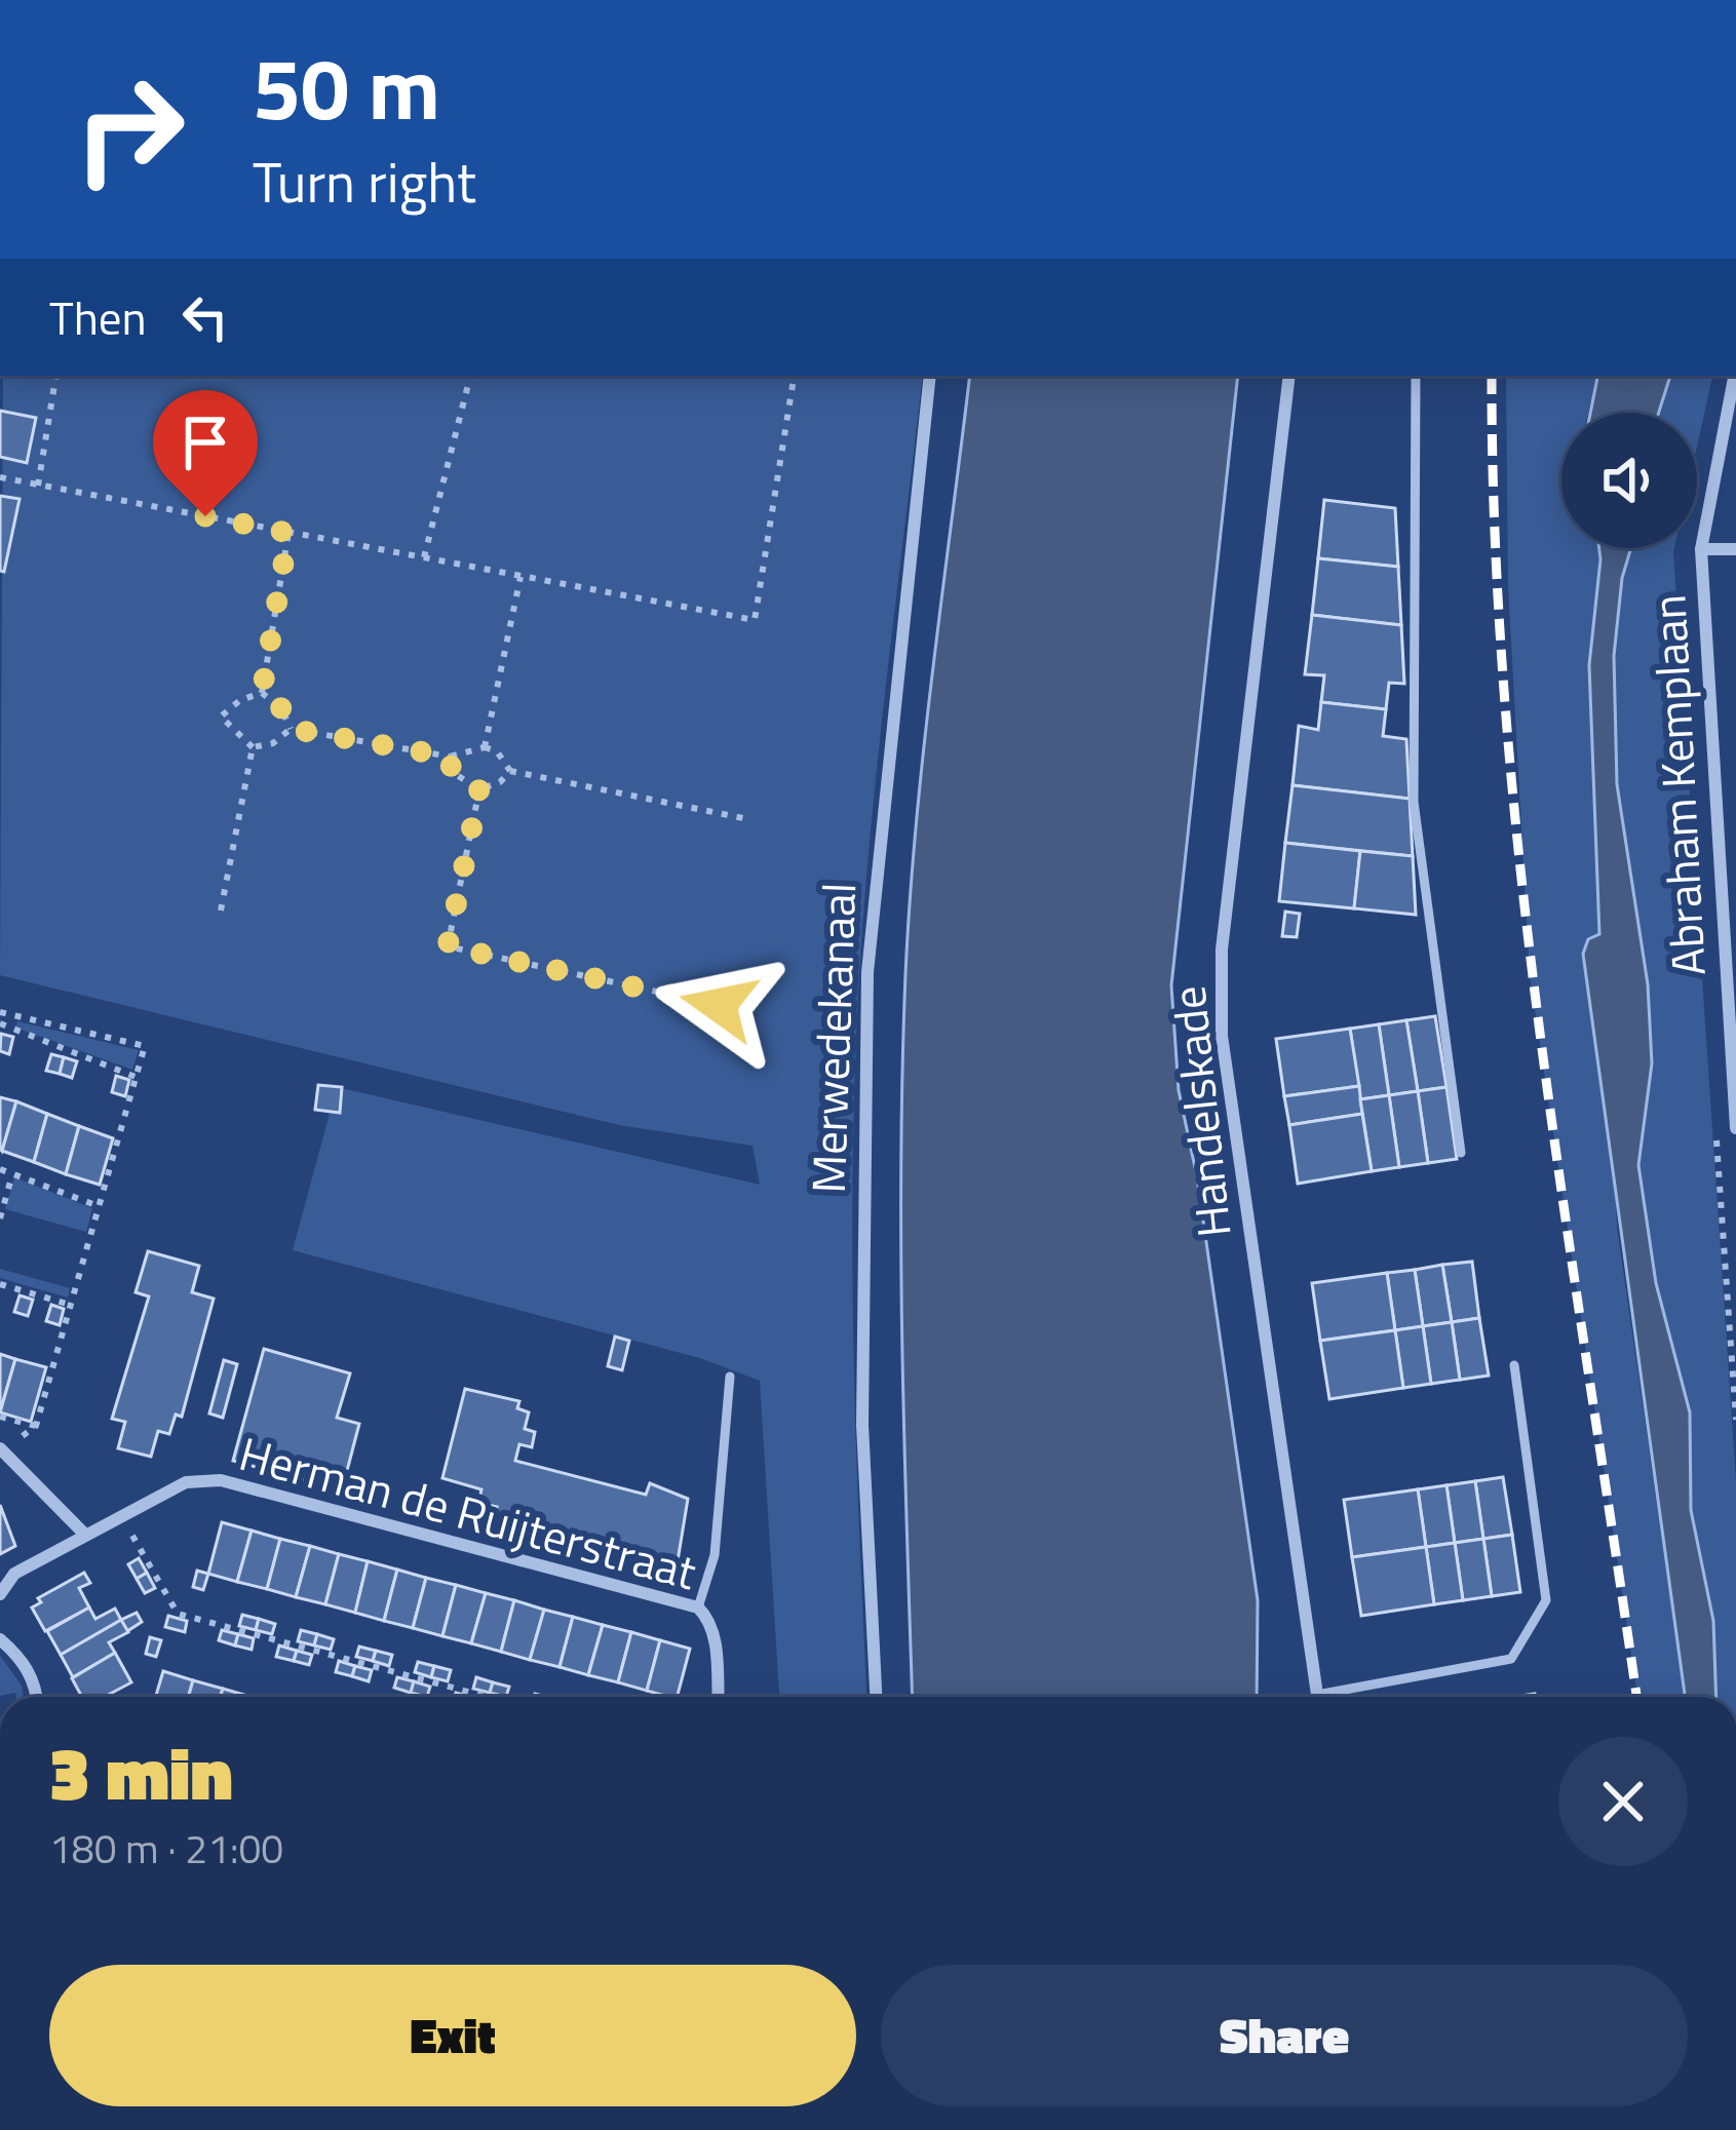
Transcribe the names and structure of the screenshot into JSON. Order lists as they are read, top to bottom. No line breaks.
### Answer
{"streets":{"street":["Abraham Kemplaan","Merwedekanaal","Handelskade","Herman de Ruijterstraat"]},"page":{"turn":["50 m","Turn right"],"then":"Then","heading":["3 min","180 m · 21:00"],"buttons":["Exit","Share"]}}
